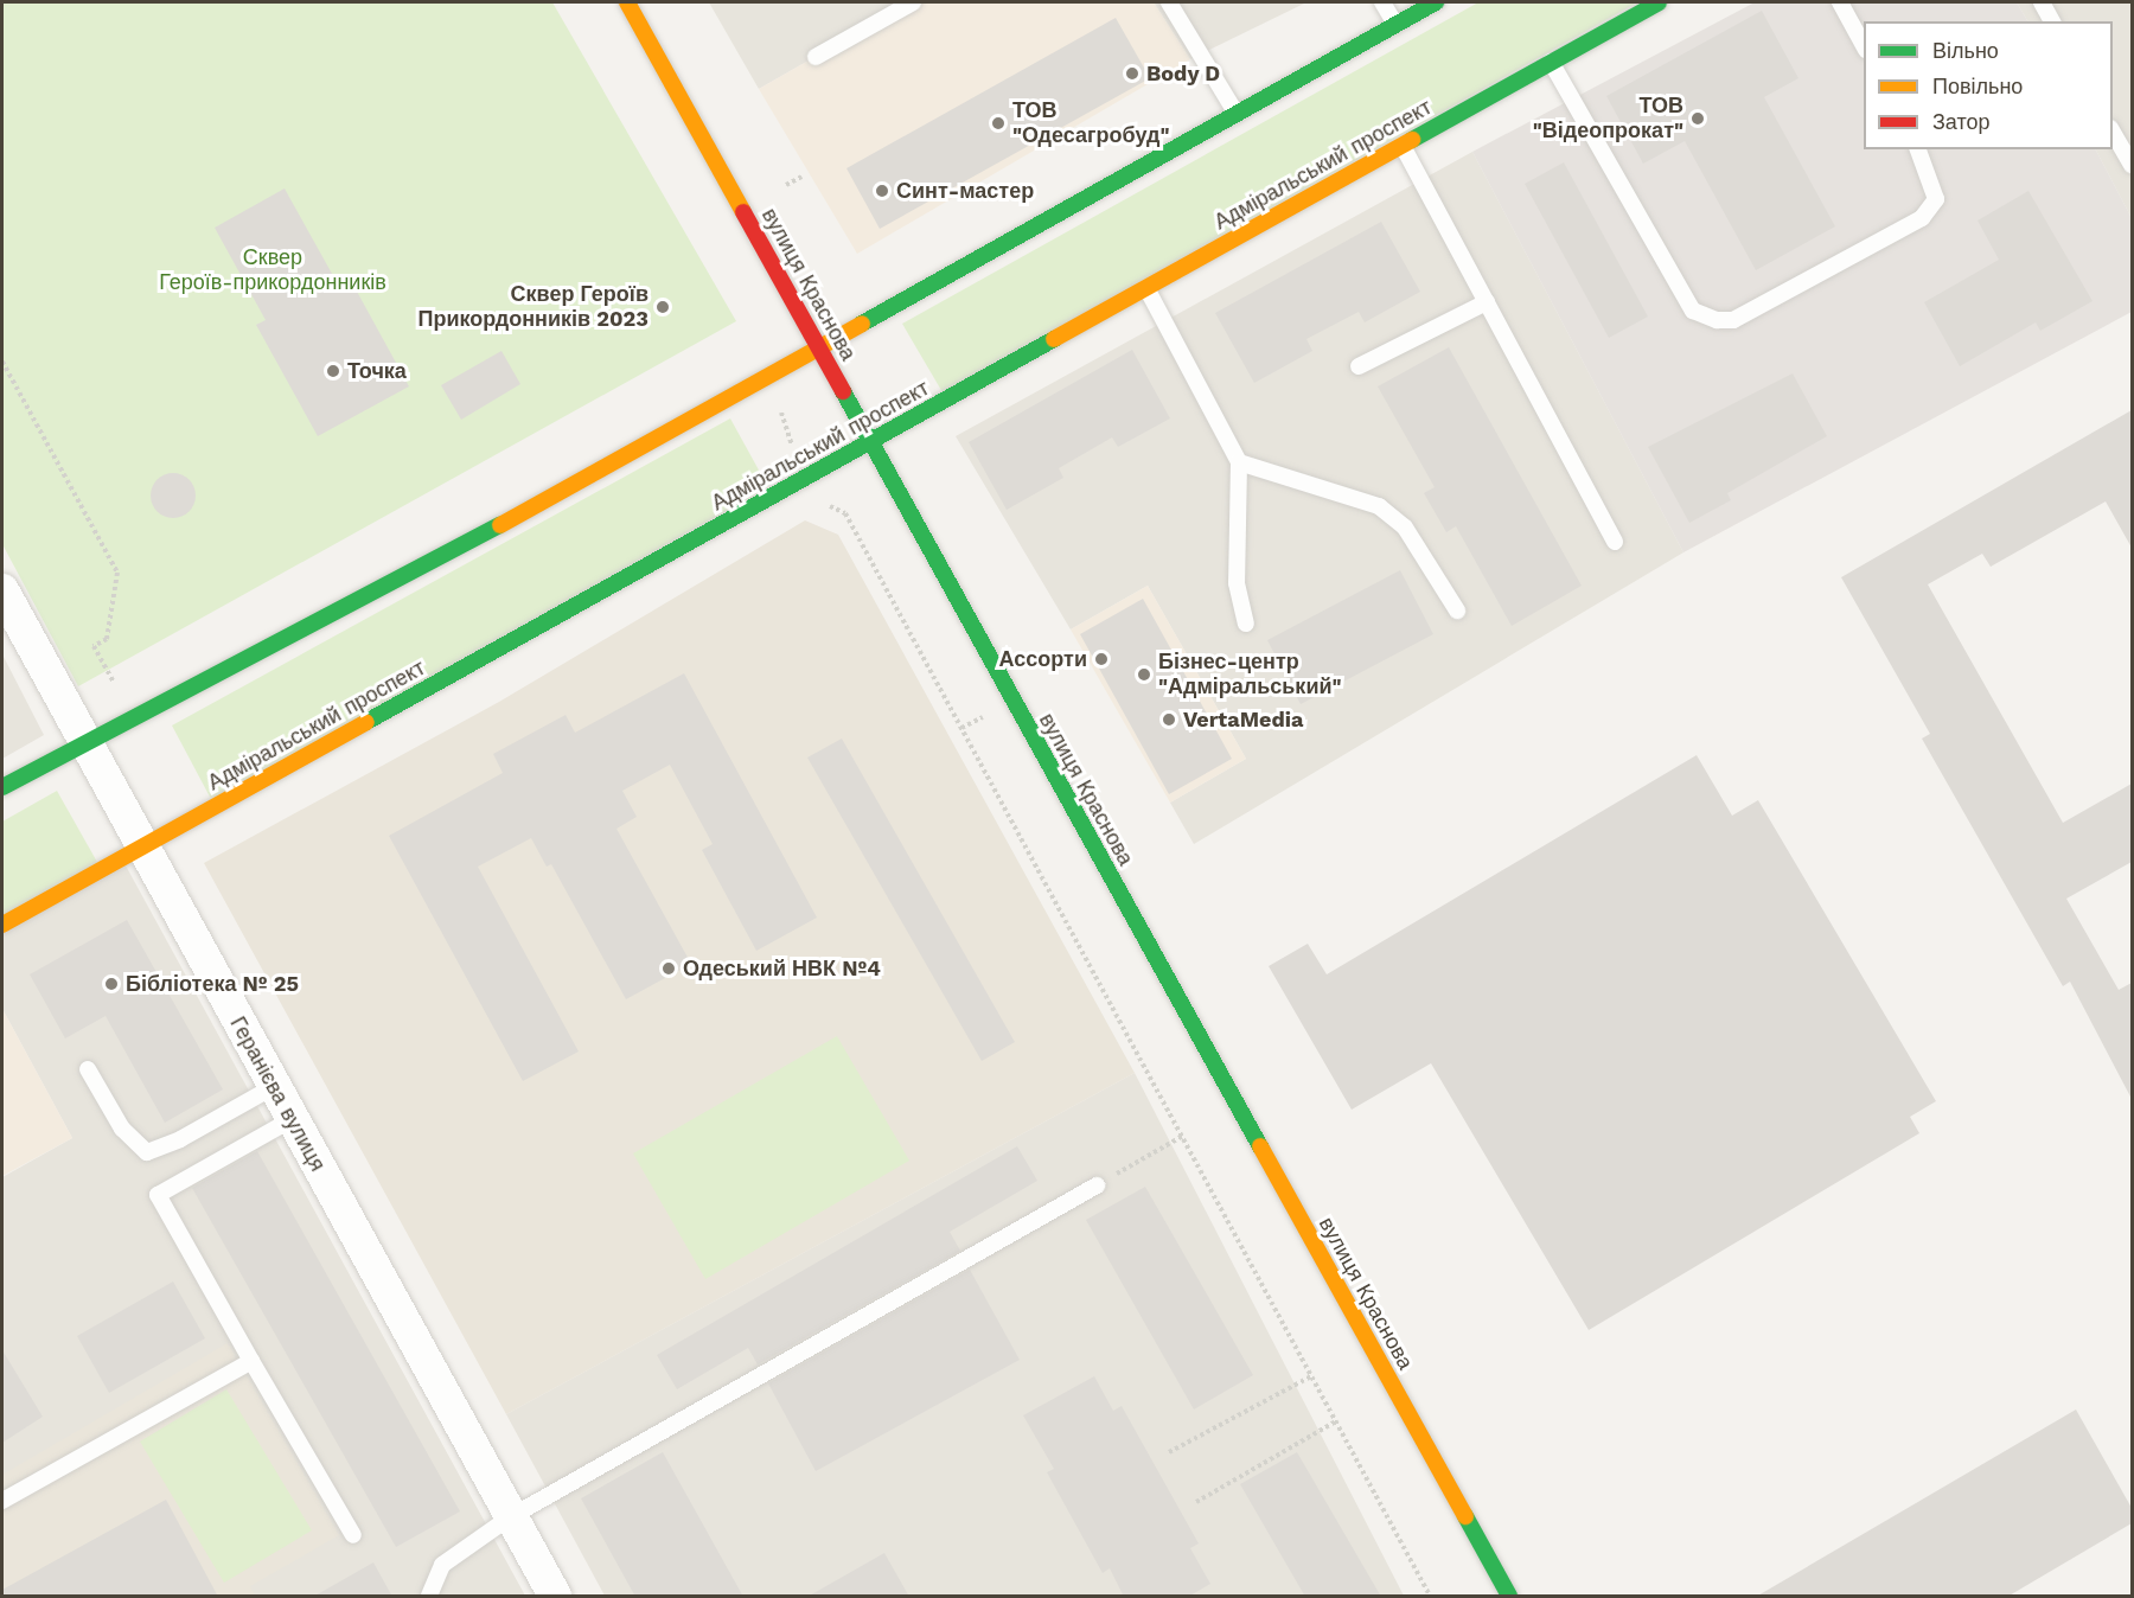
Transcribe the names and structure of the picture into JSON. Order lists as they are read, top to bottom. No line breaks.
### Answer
{"streets":{"main road":["Адміральський проспект","вулиця Краснова"],"street":["Геранієва вулиця"]},"crossings":[["Адміральський проспект","вулиця Краснова"],["Адміральський проспект","Геранієва вулиця"]],"parks":["Сквер Героїв-прикордонників"],"places":["Body D","ТОВ \"Відеопрокат\"","ТОВ \"Одесагробуд\"","Синт-мастер","Сквер Героїв Прикордонників 2023","Точка","Ассорти","Бізнес-центр \"Адміральський\"","VertaMedia","Одеський НВК №4","Бібліотека № 25"],"legend":["Вільно","Повільно","Затор"]}
